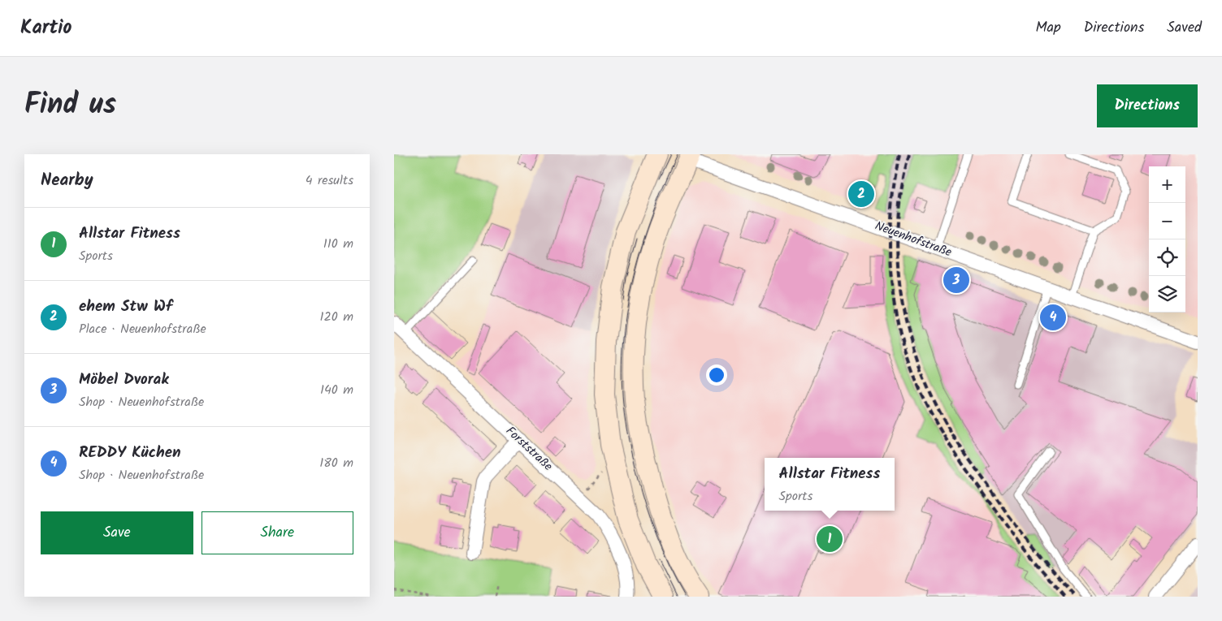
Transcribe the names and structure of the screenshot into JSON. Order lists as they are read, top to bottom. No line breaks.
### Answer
{"streets":{"street":["Neuenhofstraße","Forststraße"]},"page":{"header":"Kartio","nav":["Map","Directions","Saved"],"title":"Find us","buttons":["Directions",["Save","Share"]],"heading":["Nearby","4 results"],"map_buttons":["+","−"],"pins":["2","3","4","1"],"list":[{"mark":"1","name":"Allstar Fitness","note":"Sports","value":"110 m"},{"mark":"2","name":"ehem Stw Wf","note":"Place · Neuenhofstraße","value":"120 m"},{"mark":"3","name":"Möbel Dvorak","note":"Shop · Neuenhofstraße","value":"140 m"},{"mark":"4","name":"REDDY Küchen","note":"Shop · Neuenhofstraße","value":"180 m"}],"popup":["Allstar Fitness","Sports"]}}
